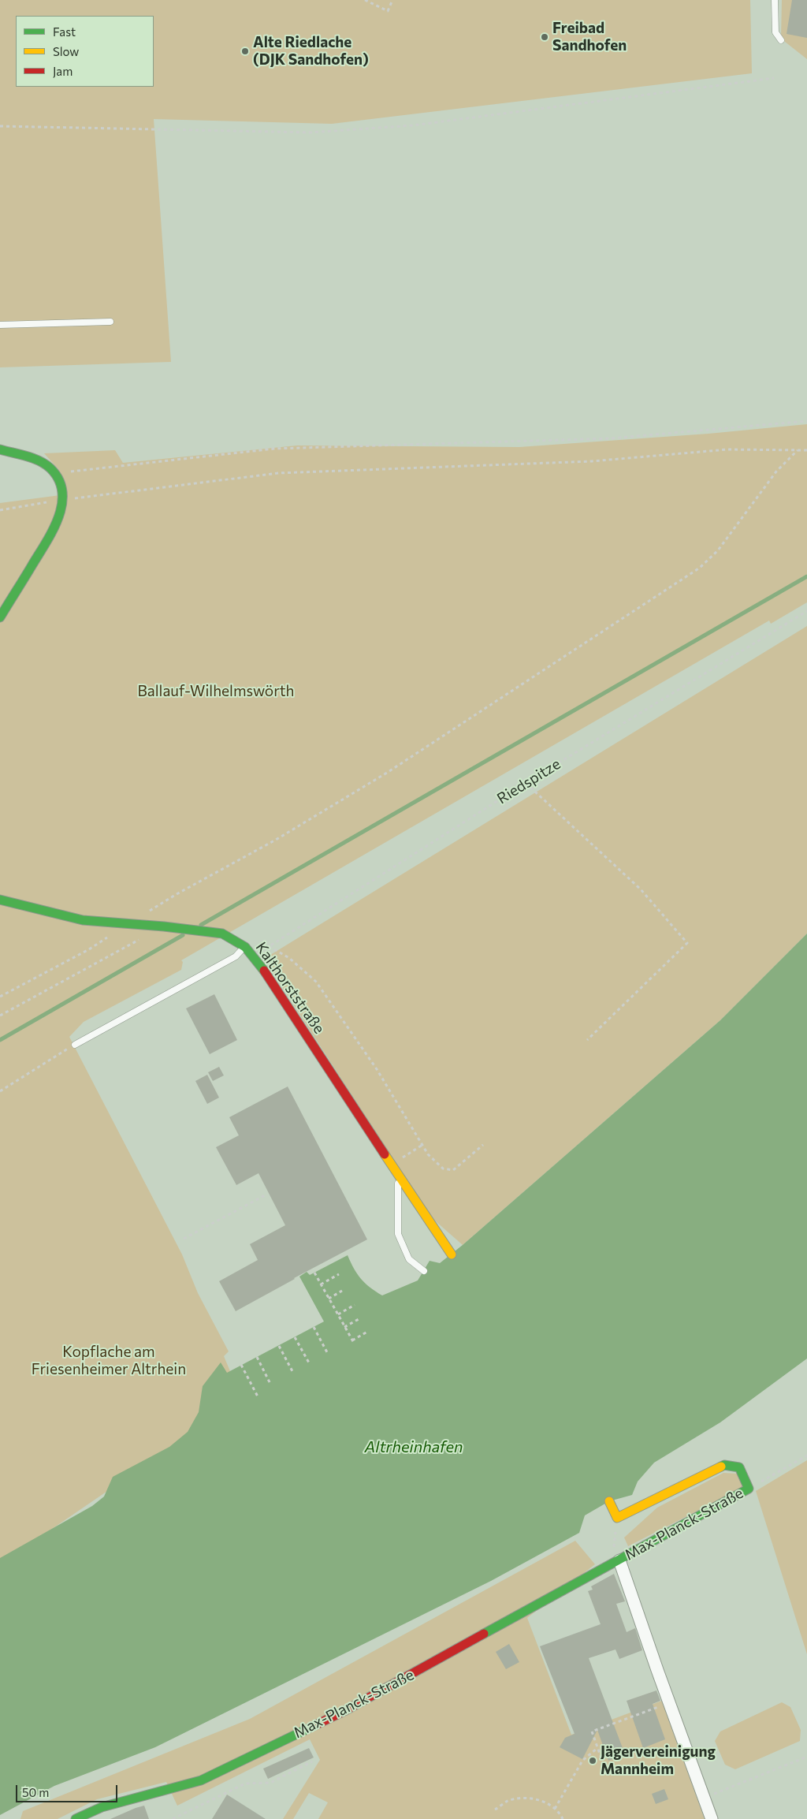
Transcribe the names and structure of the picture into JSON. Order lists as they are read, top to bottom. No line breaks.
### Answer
{"streets":{"street":["Kalthorststraße","Max-Planck-Straße"],"path":["Riedspitze"]},"crossings":[["Riedspitze","Kalthorststraße"]],"water":["Altrheinhafen"],"parks":["Ballauf-Wilhelmswörth","Kopflache am Friesenheimer Altrhein"],"places":["Freibad Sandhofen","Alte Riedlache (DJK Sandhofen)","Jägervereinigung Mannheim"],"legend":["Fast","Slow","Jam"],"scale_bar":"50 m"}
